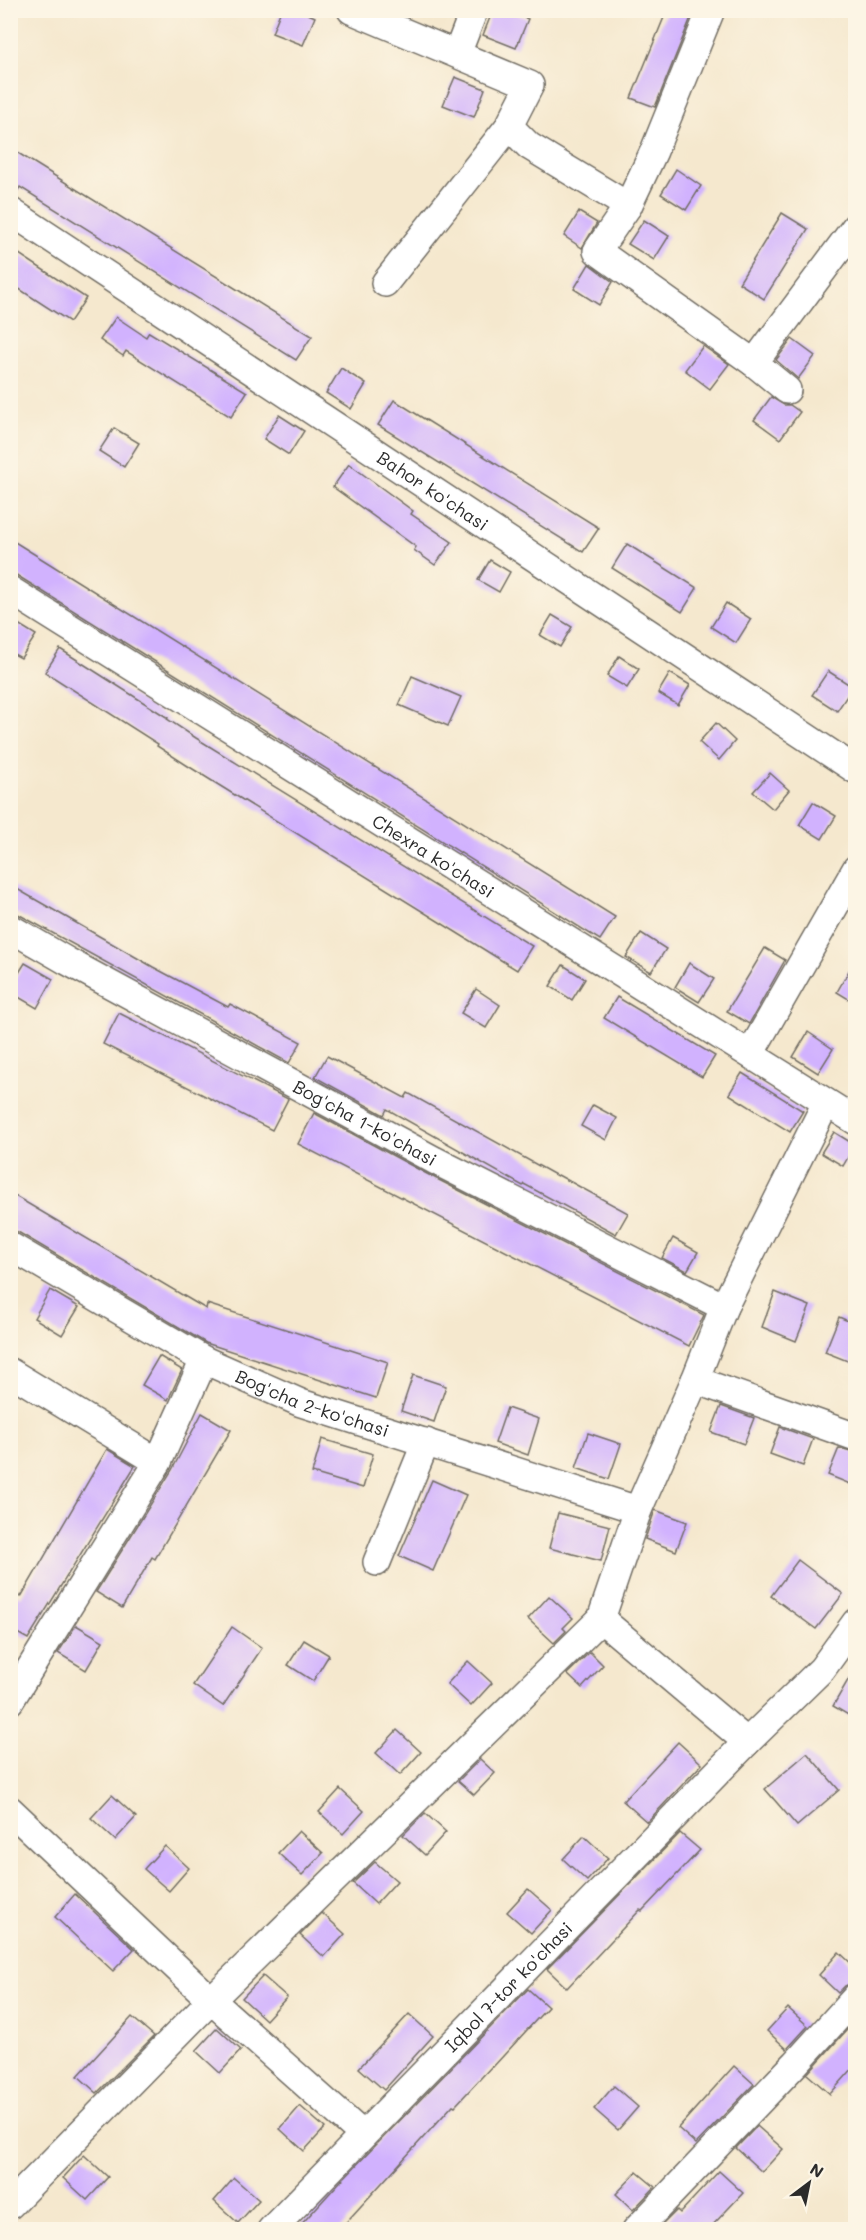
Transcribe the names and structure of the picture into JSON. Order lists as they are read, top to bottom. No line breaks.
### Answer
{"streets":{"street":["Bahor ko'chasi","Chexra ko'chasi","Bog'cha 1-ko'chasi","Bog'cha 2-ko'chasi","Iqbol 7-tor ko'chasi"]},"north":"top right"}
